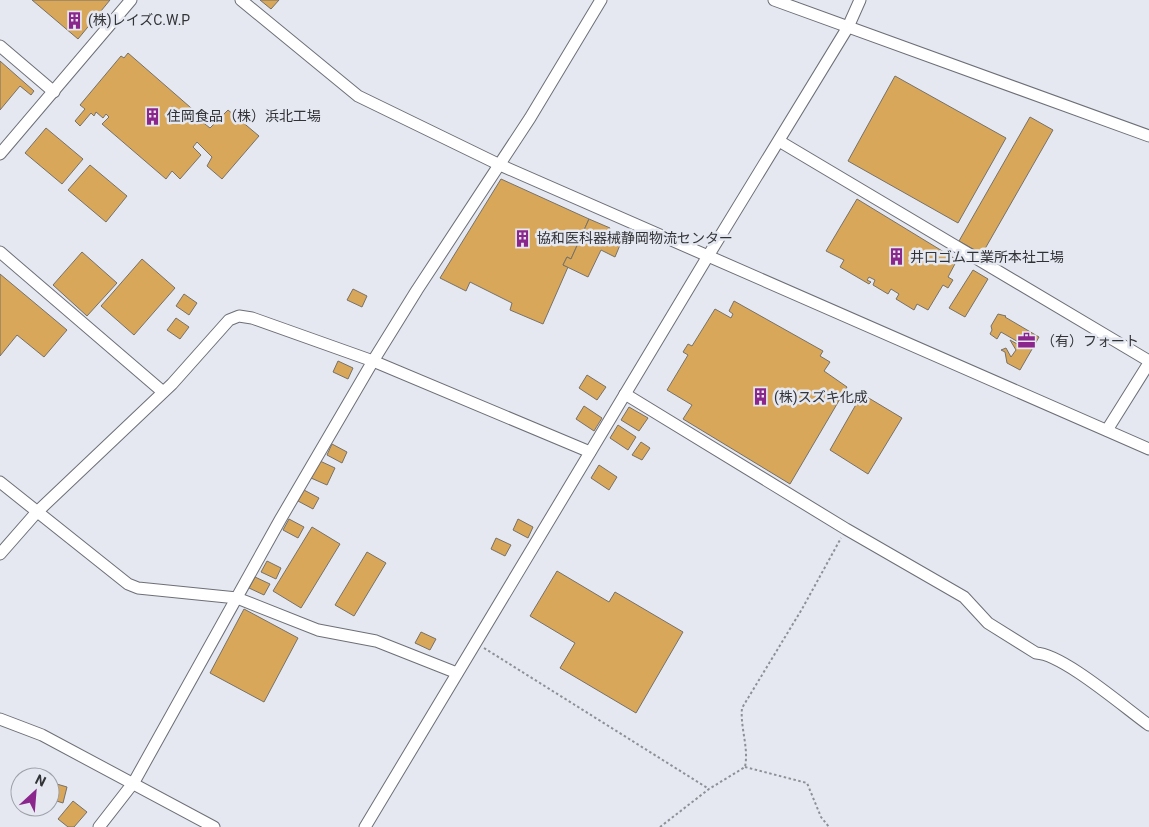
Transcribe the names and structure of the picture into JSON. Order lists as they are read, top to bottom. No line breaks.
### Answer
{"places":{"building":["(株)レイズC.W.P","住岡食品（株）浜北工場","協和医科器械静岡物流センター","井口ゴム工業所本社工場","(株)スズキ化成"],"office":["（有）フォート"]},"north":"top right"}
